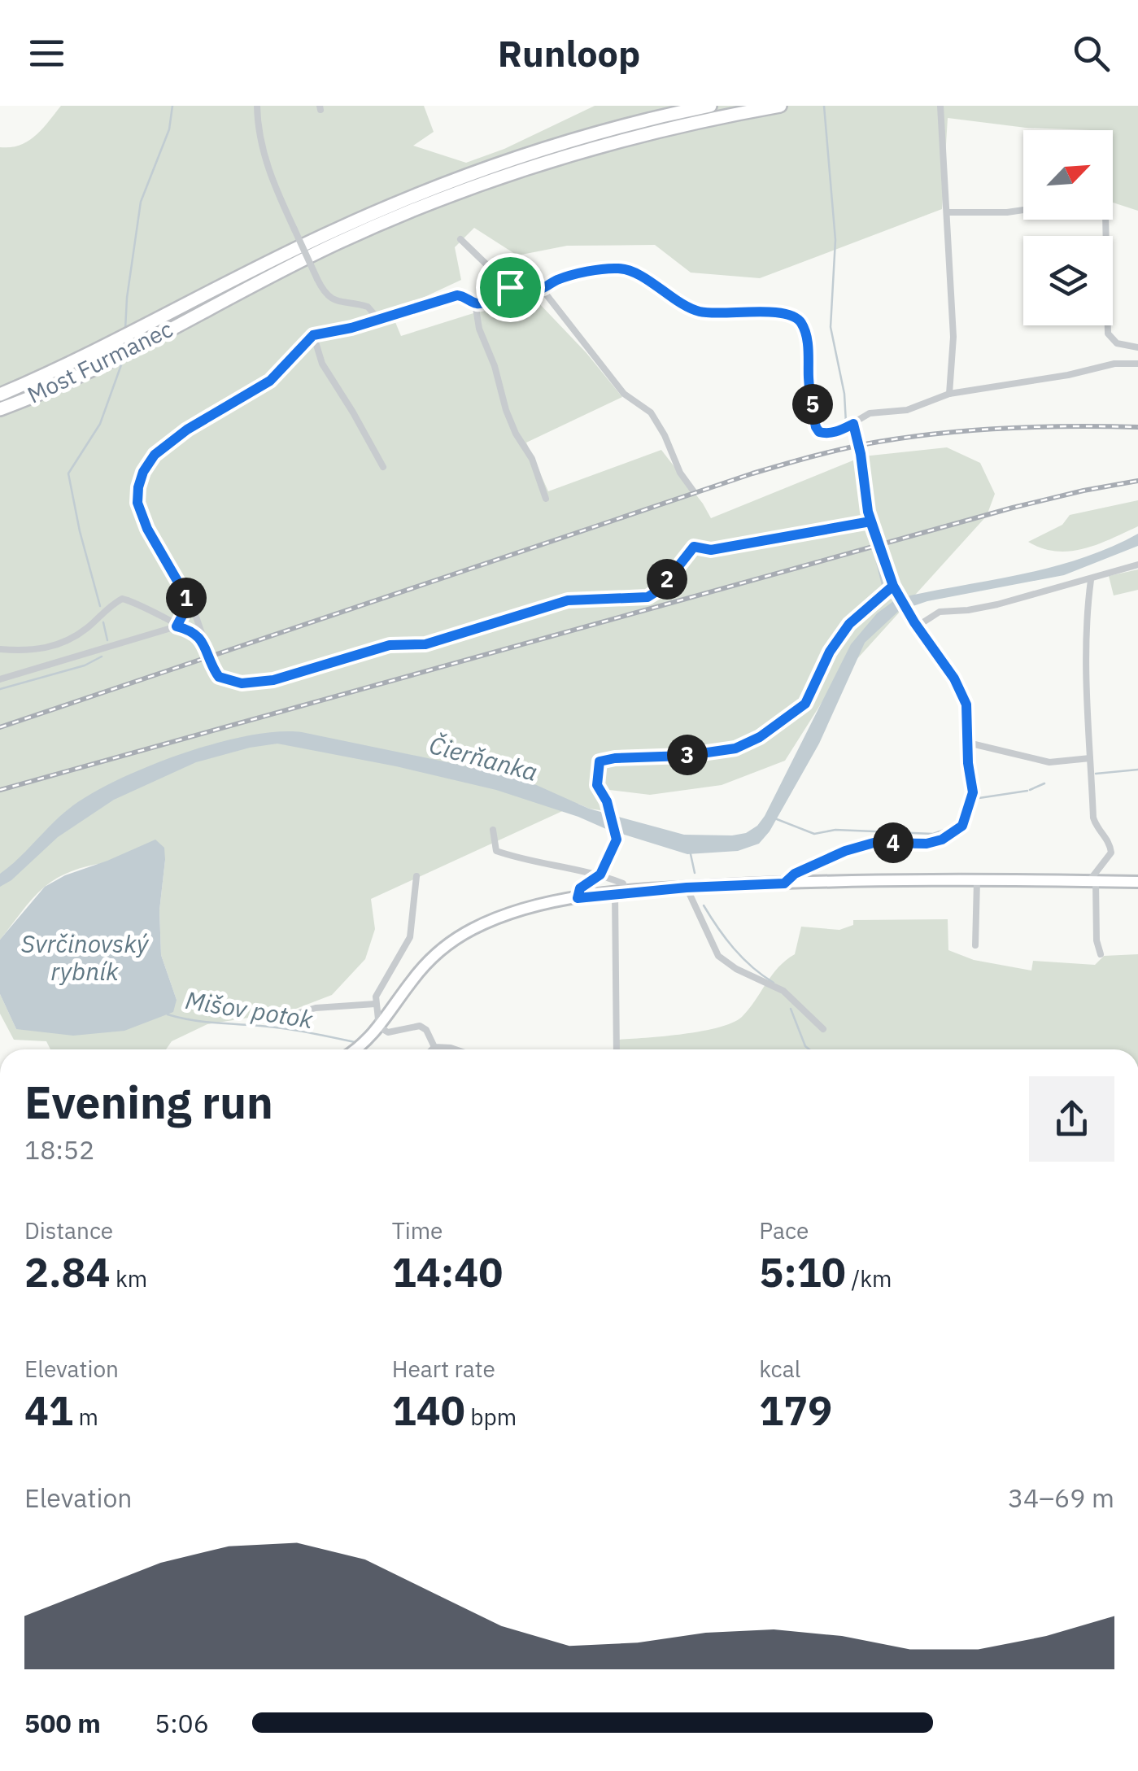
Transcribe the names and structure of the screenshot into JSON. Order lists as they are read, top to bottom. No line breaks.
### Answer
{"streets":{"highway":["Most Furmanec"]},"water":["Čierňanka","Svrčinovský rybník","Mišov potok"],"north":"top right","page":{"header":"Runloop","pins":["5","2","1","3","4"],"heading":["Evening run","18:52"],"stats":[["Distance","2.84 km"],["Time","14:40"],["Pace","5:10 /km"],["Elevation","41 m"],["Heart rate","140 bpm"],["kcal","179"]],"chart":["Elevation","34–69 m"],"list":[{"name":"500 m","note":"5:06"}]}}
